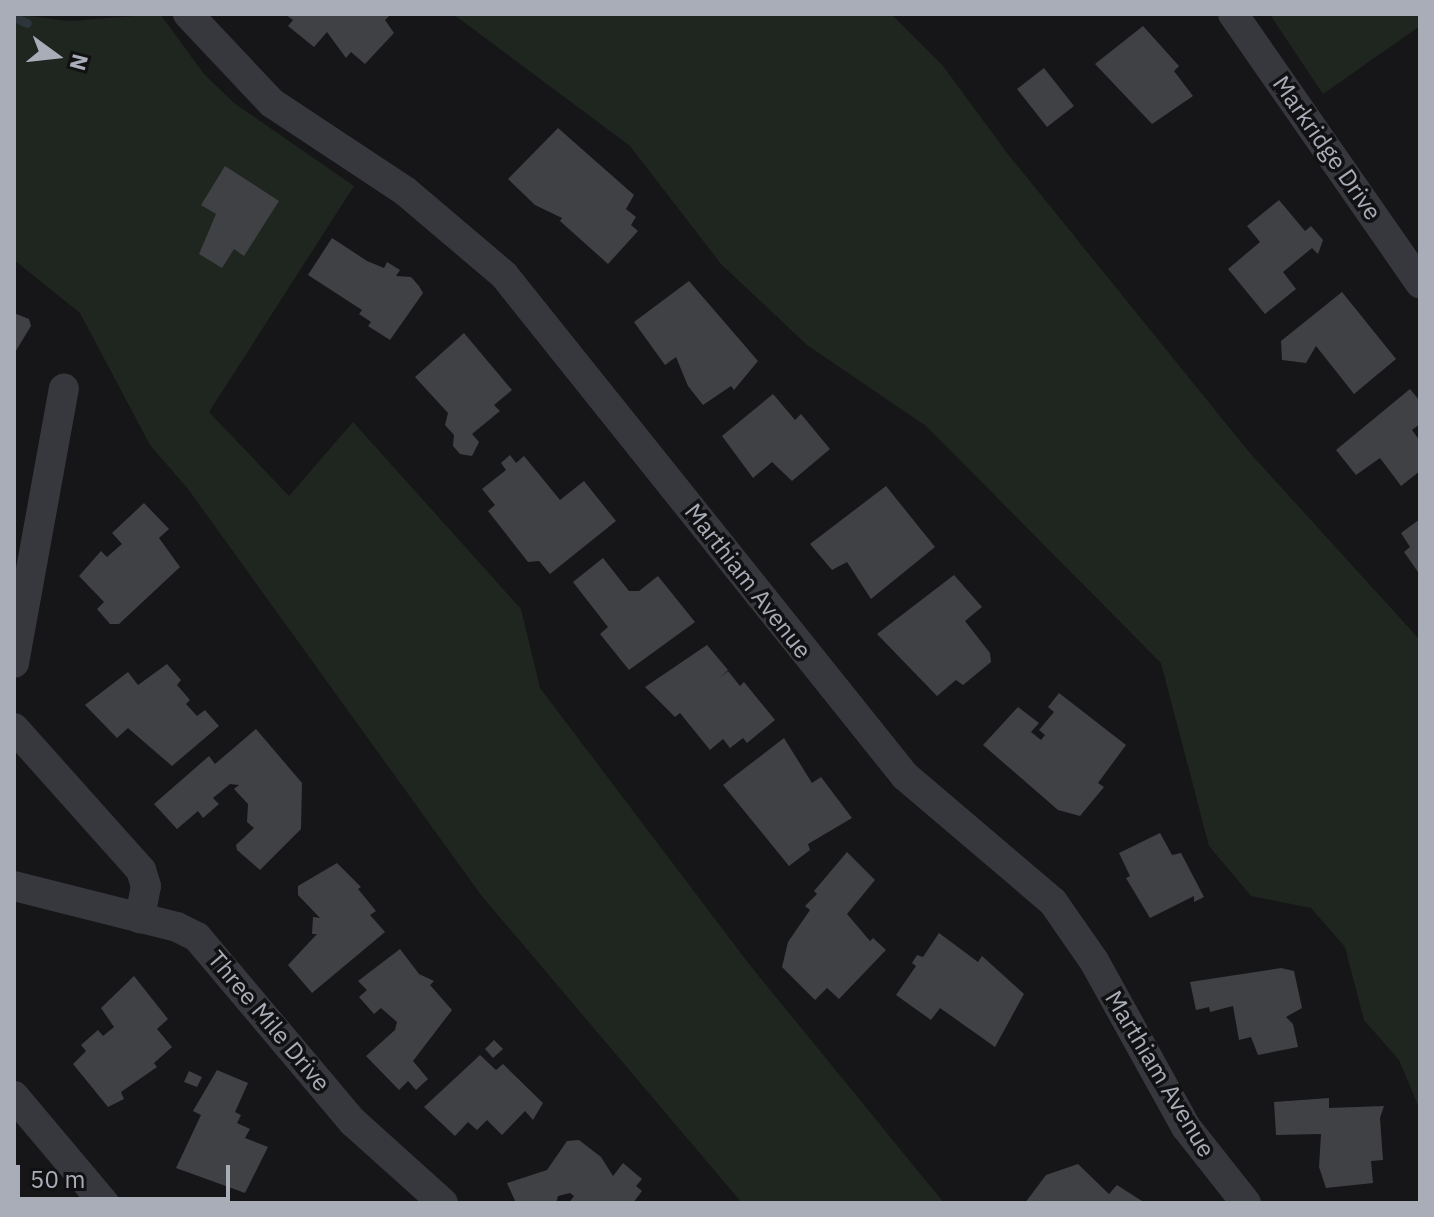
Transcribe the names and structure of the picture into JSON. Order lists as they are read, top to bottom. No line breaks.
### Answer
{"streets":{"street":["Markridge Drive","Marthiam Avenue","Three Mile Drive"]},"scale_bar":"50 m","north":"right"}
